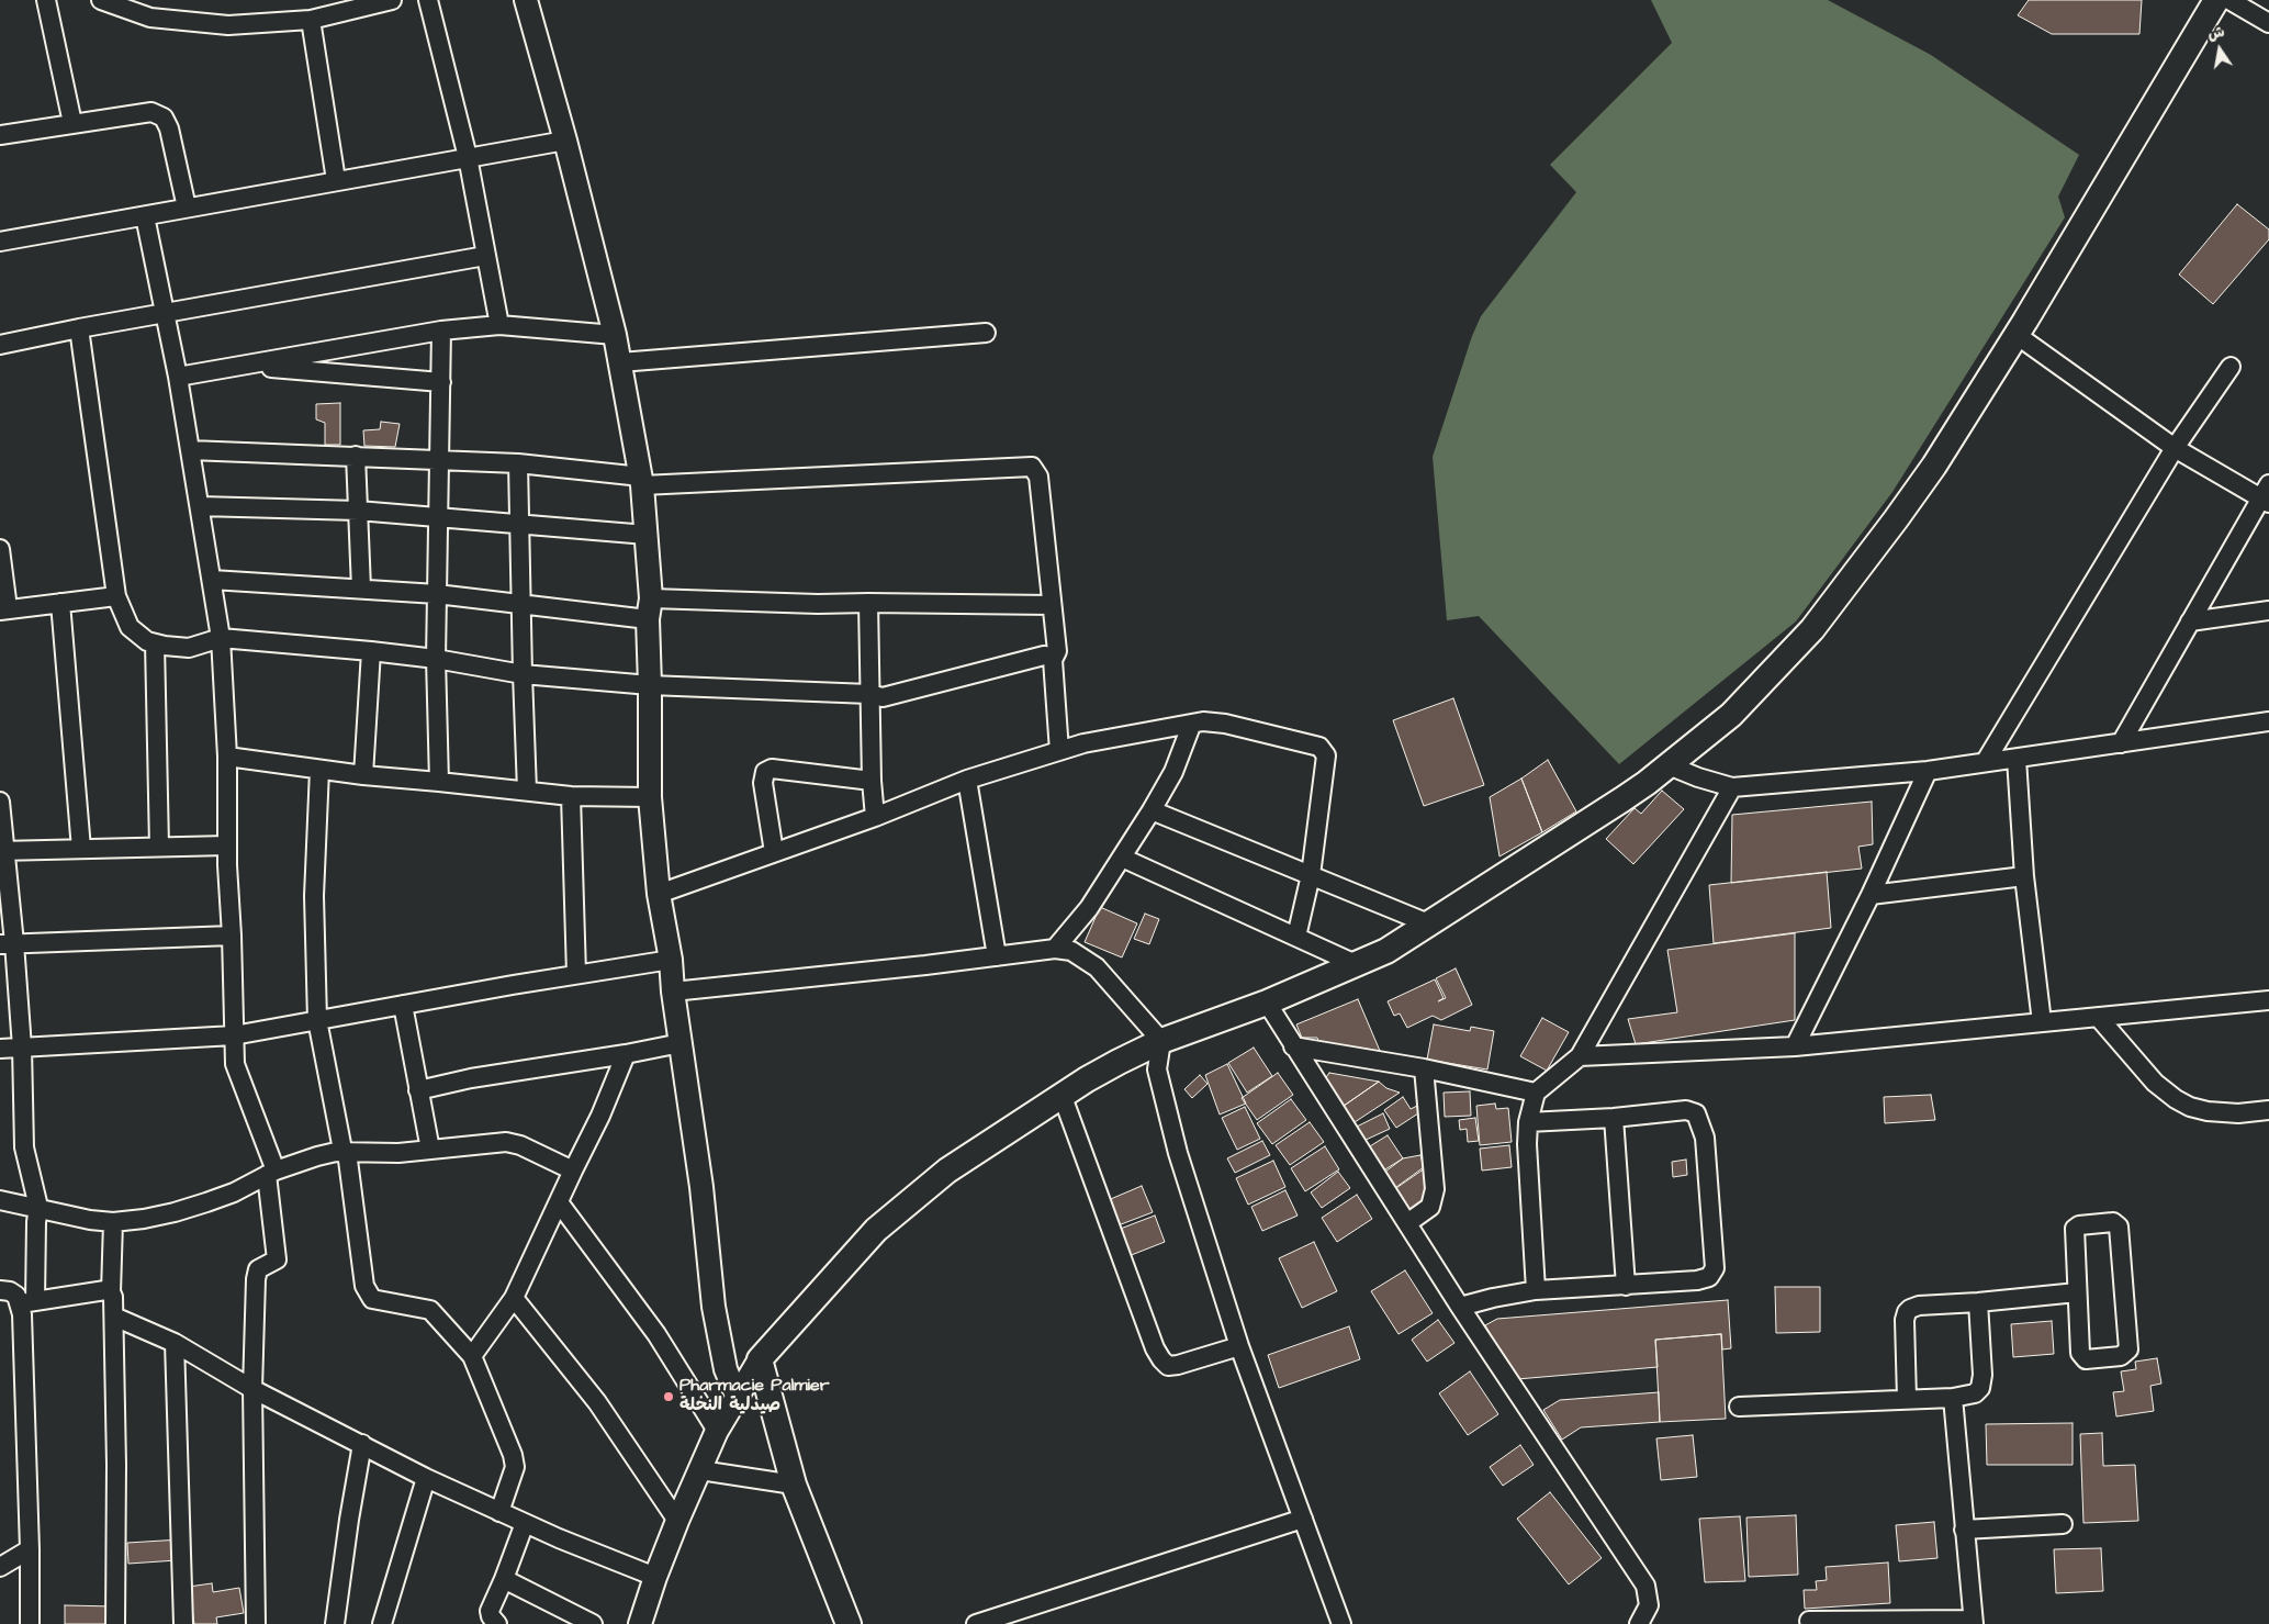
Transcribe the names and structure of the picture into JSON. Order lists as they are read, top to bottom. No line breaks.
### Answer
{"places":["Pharmacie Palmier صيدلية النخلة"],"north":"top"}
